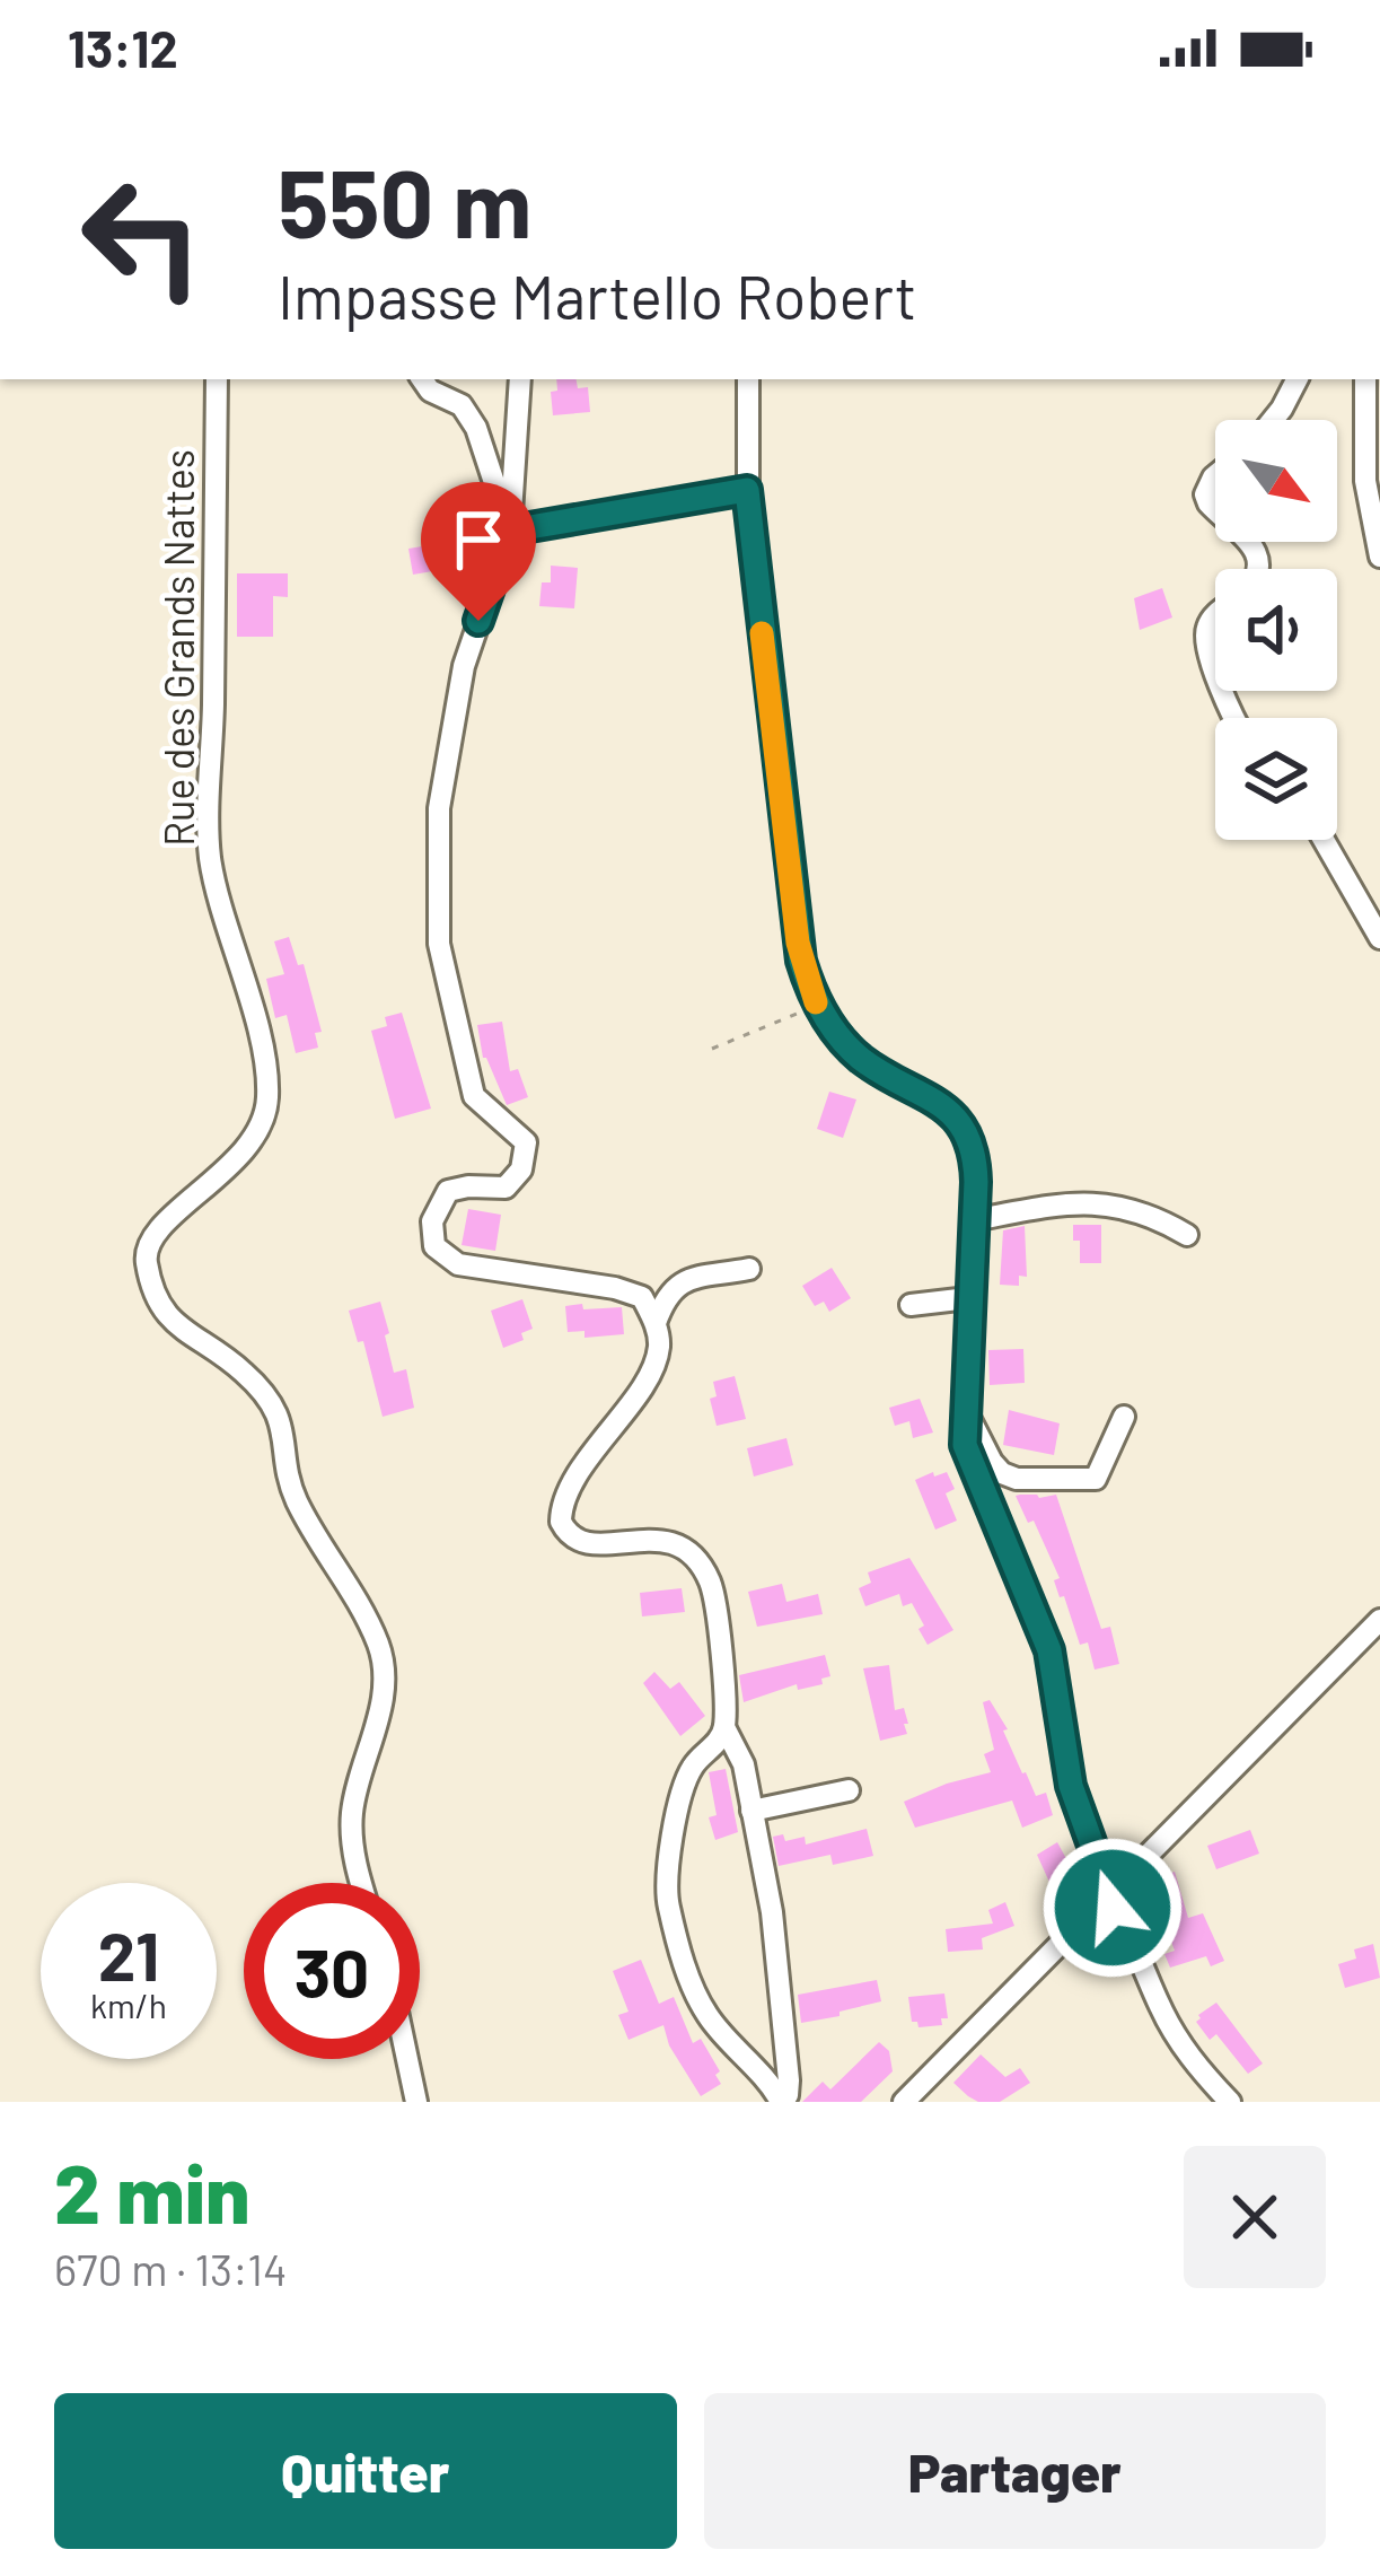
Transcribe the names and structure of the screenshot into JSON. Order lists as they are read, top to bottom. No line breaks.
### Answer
{"streets":{"street":["Rue des Grands Nattes"]},"north":"bottom right","page":{"status":"13:12","turn":["550 m","Impasse Martello Robert"],"speed":"21 km/h","limit":"30","heading":["2 min","670 m · 13:14"],"buttons":["Quitter","Partager"]}}
